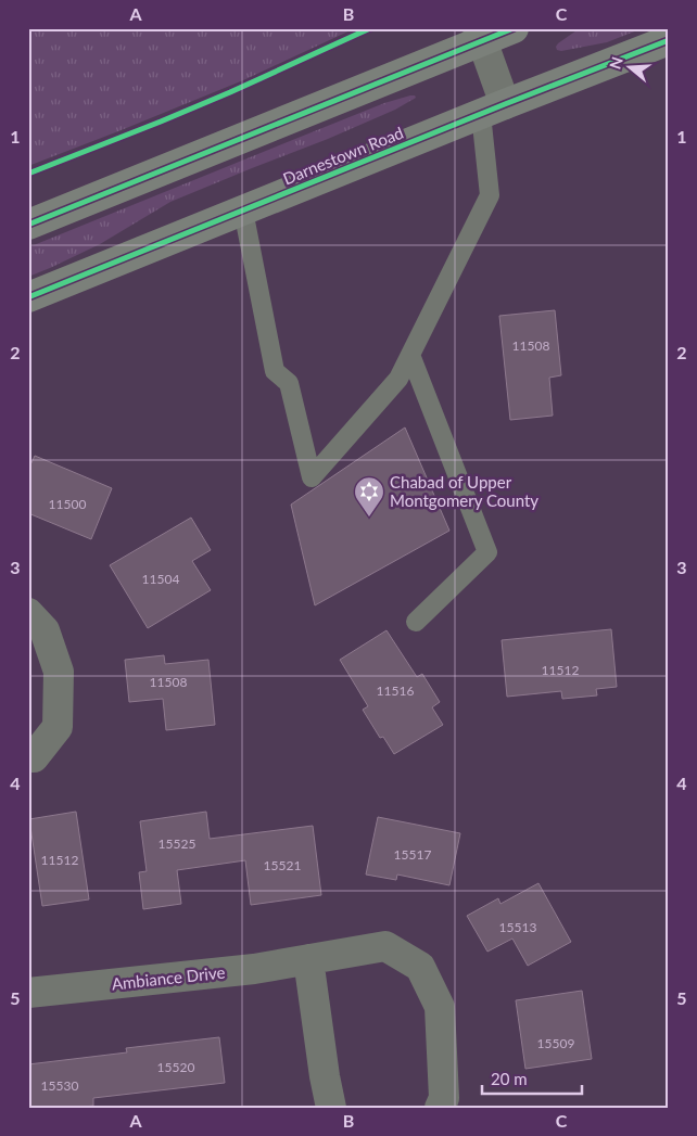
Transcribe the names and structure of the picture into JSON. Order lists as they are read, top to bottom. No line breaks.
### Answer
{"streets":{"main road":["Darnestown Road"],"street":["Ambiance Drive"]},"places":{"synagogue":["Chabad of Upper Montgomery County"]},"house_numbers":["11508","11500","11504","11512","11508","11516","15525","15517","11512","15521","15513","15509","15520","15530"],"scale_bar":"20 m","north":"left","grid":{"columns":["A","B","C"],"rows":["1","2","3","4","5"]}}
